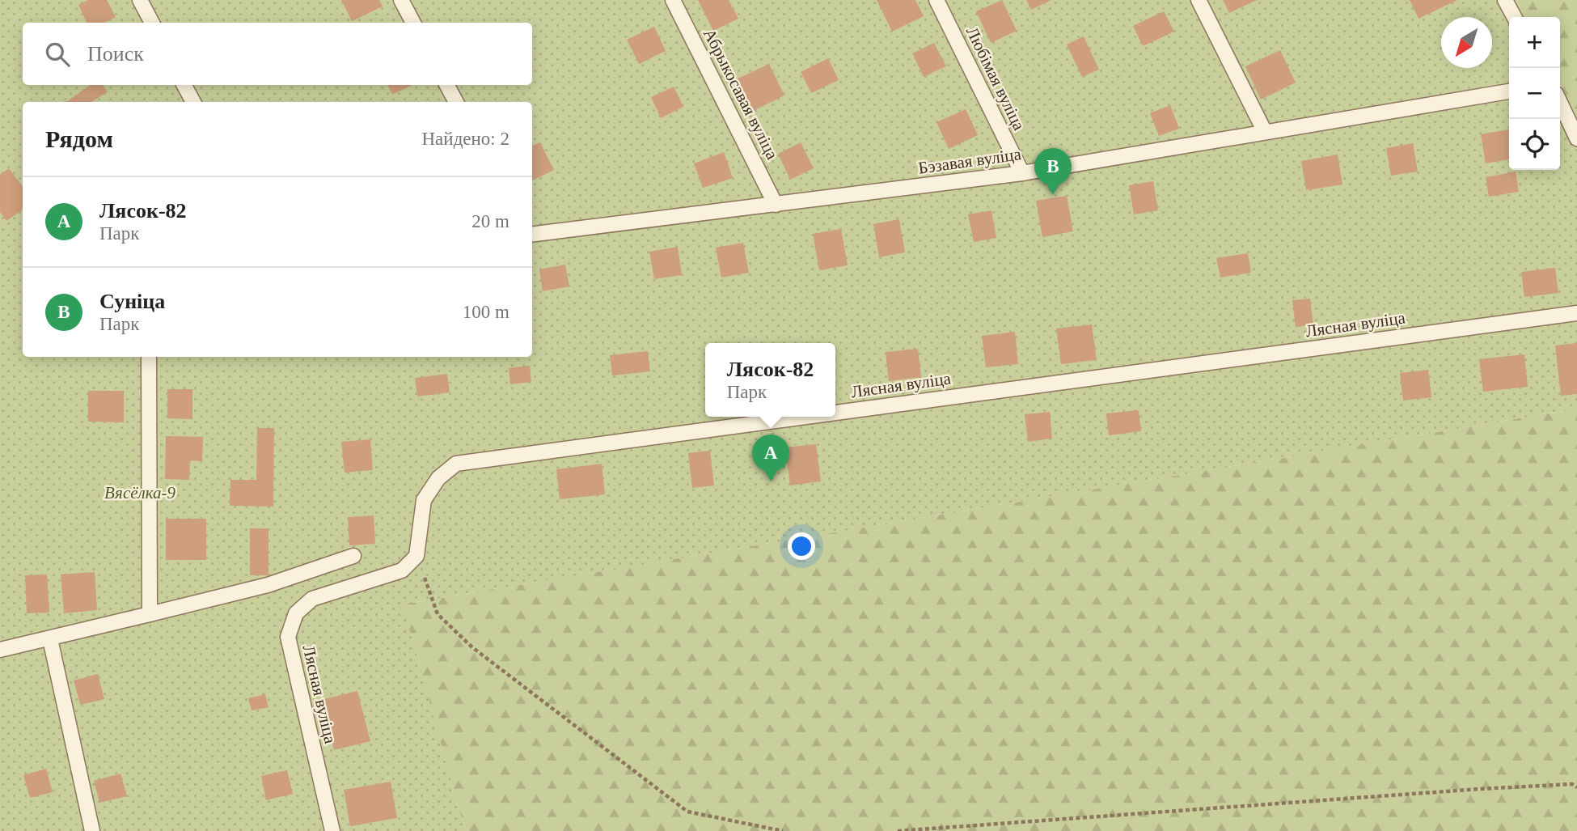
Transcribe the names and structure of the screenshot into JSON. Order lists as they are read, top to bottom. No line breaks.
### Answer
{"streets":{"lane":["Любімая вуліца","Абрыкосавая вуліца","Бэзавая вуліца","Лясная вуліца"]},"crossings":[["Любімая вуліца","Бэзавая вуліца"],["Абрыкосавая вуліца","Бэзавая вуліца"]],"parks":["Вясёлка-9"],"north":"bottom left","page":{"map_buttons":["+","−"],"search":"Поиск","heading":["Рядом","Найдено: 2"],"pins":["B","A"],"list":[{"mark":"A","name":"Лясок-82","note":"Парк","value":"20 m"},{"mark":"B","name":"Суніца","note":"Парк","value":"100 m"}],"popup":["Лясок-82","Парк"]}}
